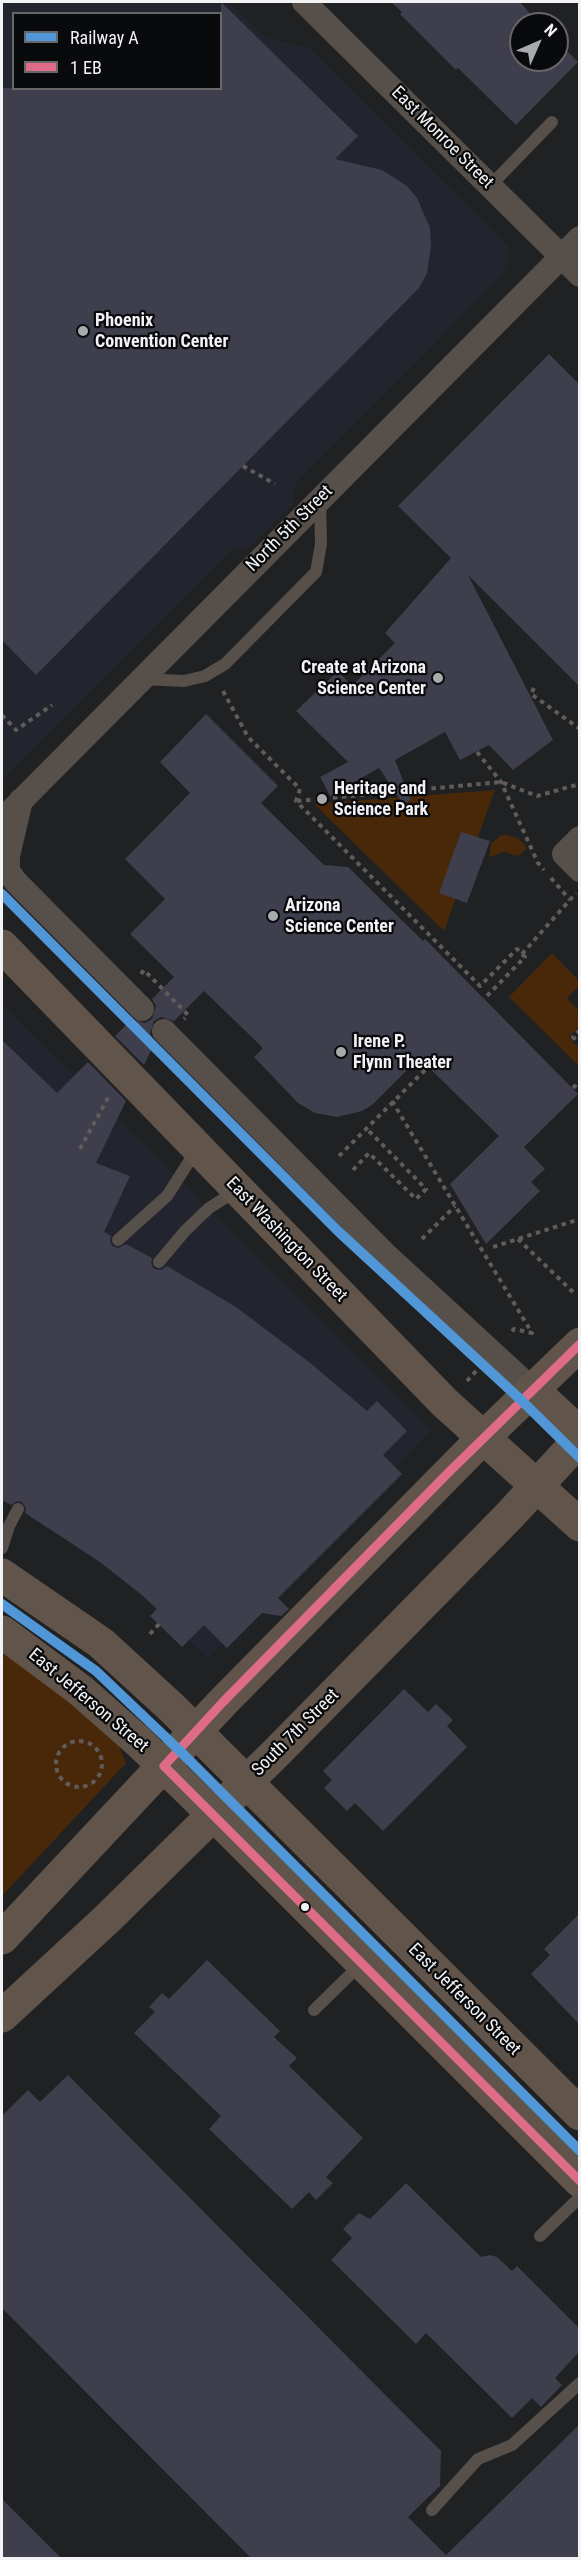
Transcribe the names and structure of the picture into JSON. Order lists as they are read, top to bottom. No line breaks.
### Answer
{"streets":{"main road":["East Washington Street","East Jefferson Street","South 7th Street"],"street":["East Monroe Street","North 5th Street"]},"crossings":[["East Monroe Street","North 5th Street"],["East Washington Street","South 7th Street"],["East Jefferson Street","South 7th Street"]],"places":["Phoenix Convention Center","Create at Arizona Science Center","Heritage and Science Park","Arizona Science Center","Irene P. Flynn Theater"],"lines":["rail line A"],"legend":["Railway A","1 EB"],"north":"top right"}
